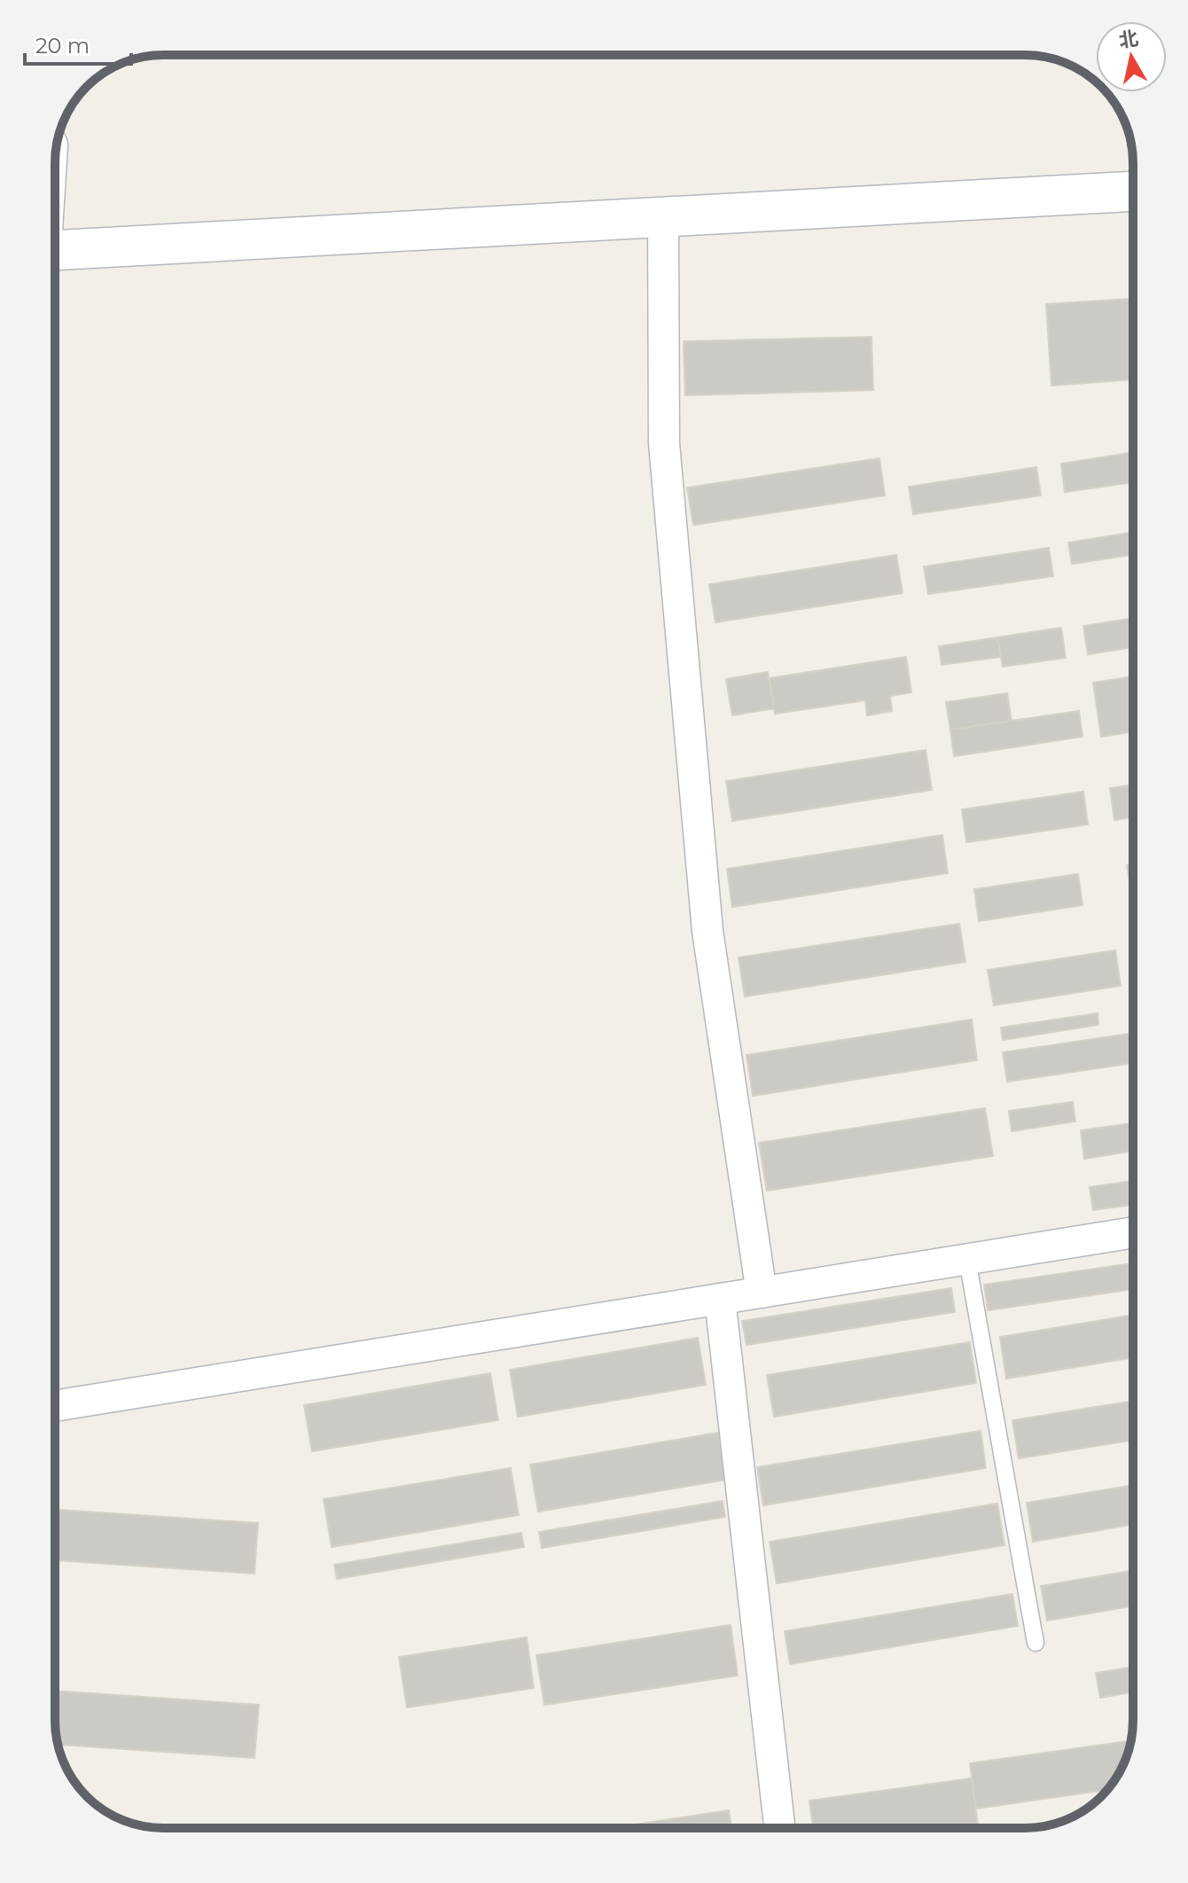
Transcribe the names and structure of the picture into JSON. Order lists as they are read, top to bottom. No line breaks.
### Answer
{"scale_bar":"20 m","north":"top"}
